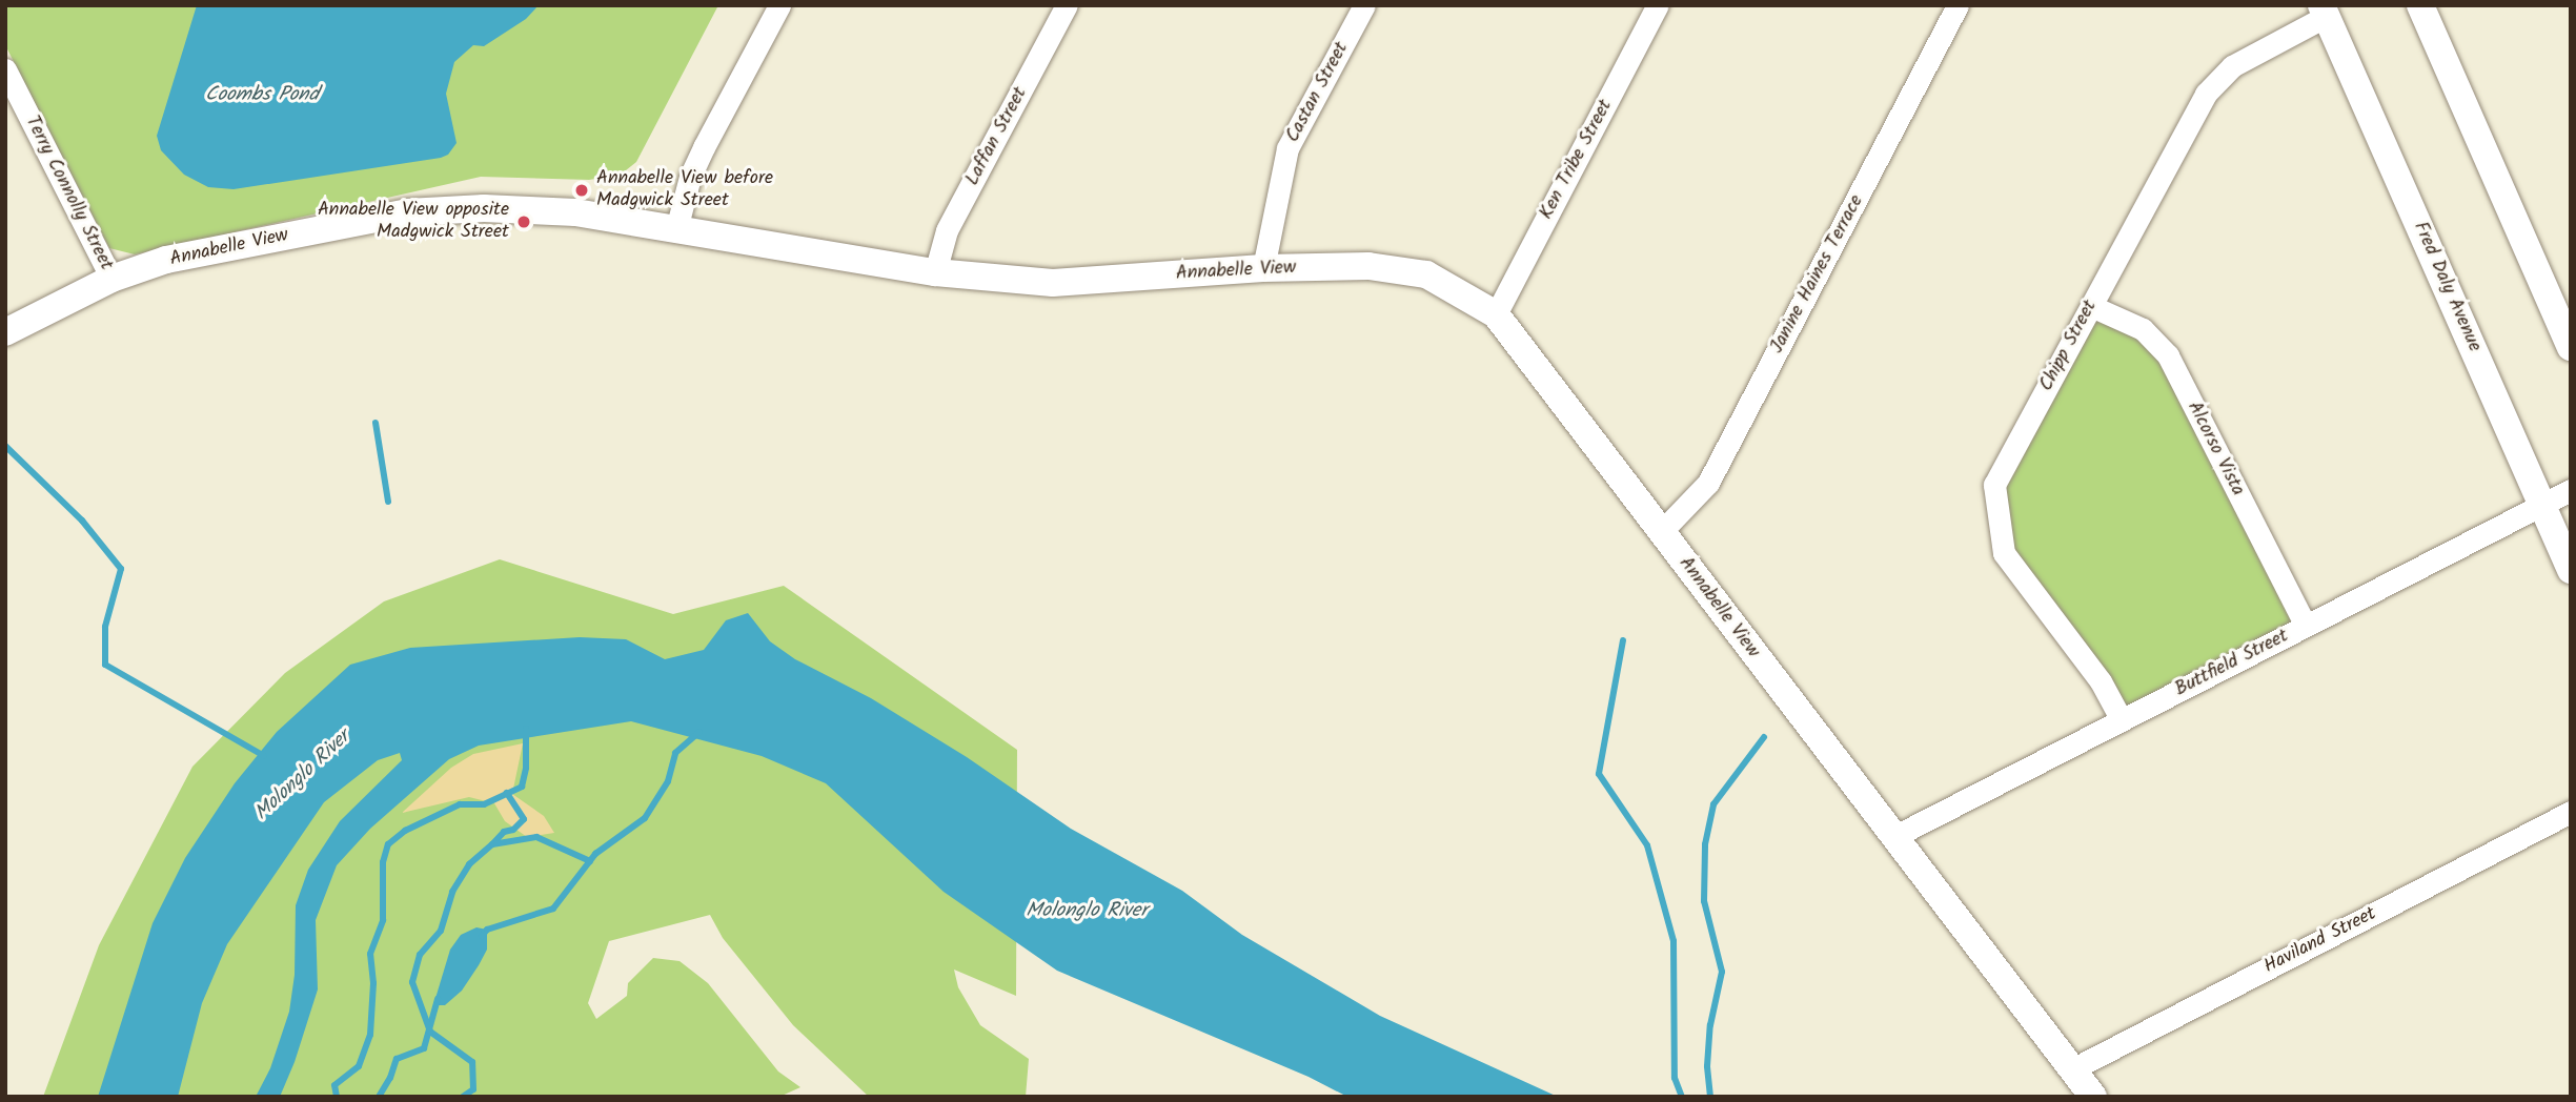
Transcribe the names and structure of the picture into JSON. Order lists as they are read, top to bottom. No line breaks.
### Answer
{"streets":{"street":["Castan Street","Laffan Street","Ken Tribe Street","Terry Connolly Street","Annabelle View","Janine Haines Terrace","Fred Daly Avenue","Chipp Street","Alcorso Vista","Buttfield Street","Haviland Street"]},"crossings":[["Castan Street","Annabelle View"],["Laffan Street","Annabelle View"],["Ken Tribe Street","Annabelle View"],["Terry Connolly Street","Annabelle View"],["Annabelle View","Janine Haines Terrace"],["Annabelle View","Buttfield Street"],["Annabelle View","Haviland Street"],["Fred Daly Avenue","Chipp Street"],["Fred Daly Avenue","Buttfield Street"],["Chipp Street","Alcorso Vista"],["Chipp Street","Buttfield Street"],["Alcorso Vista","Buttfield Street"]],"water":["Coombs Pond","Molonglo River"],"places":["Annabelle View before Madgwick Street","Annabelle View opposite Madgwick Street"]}
